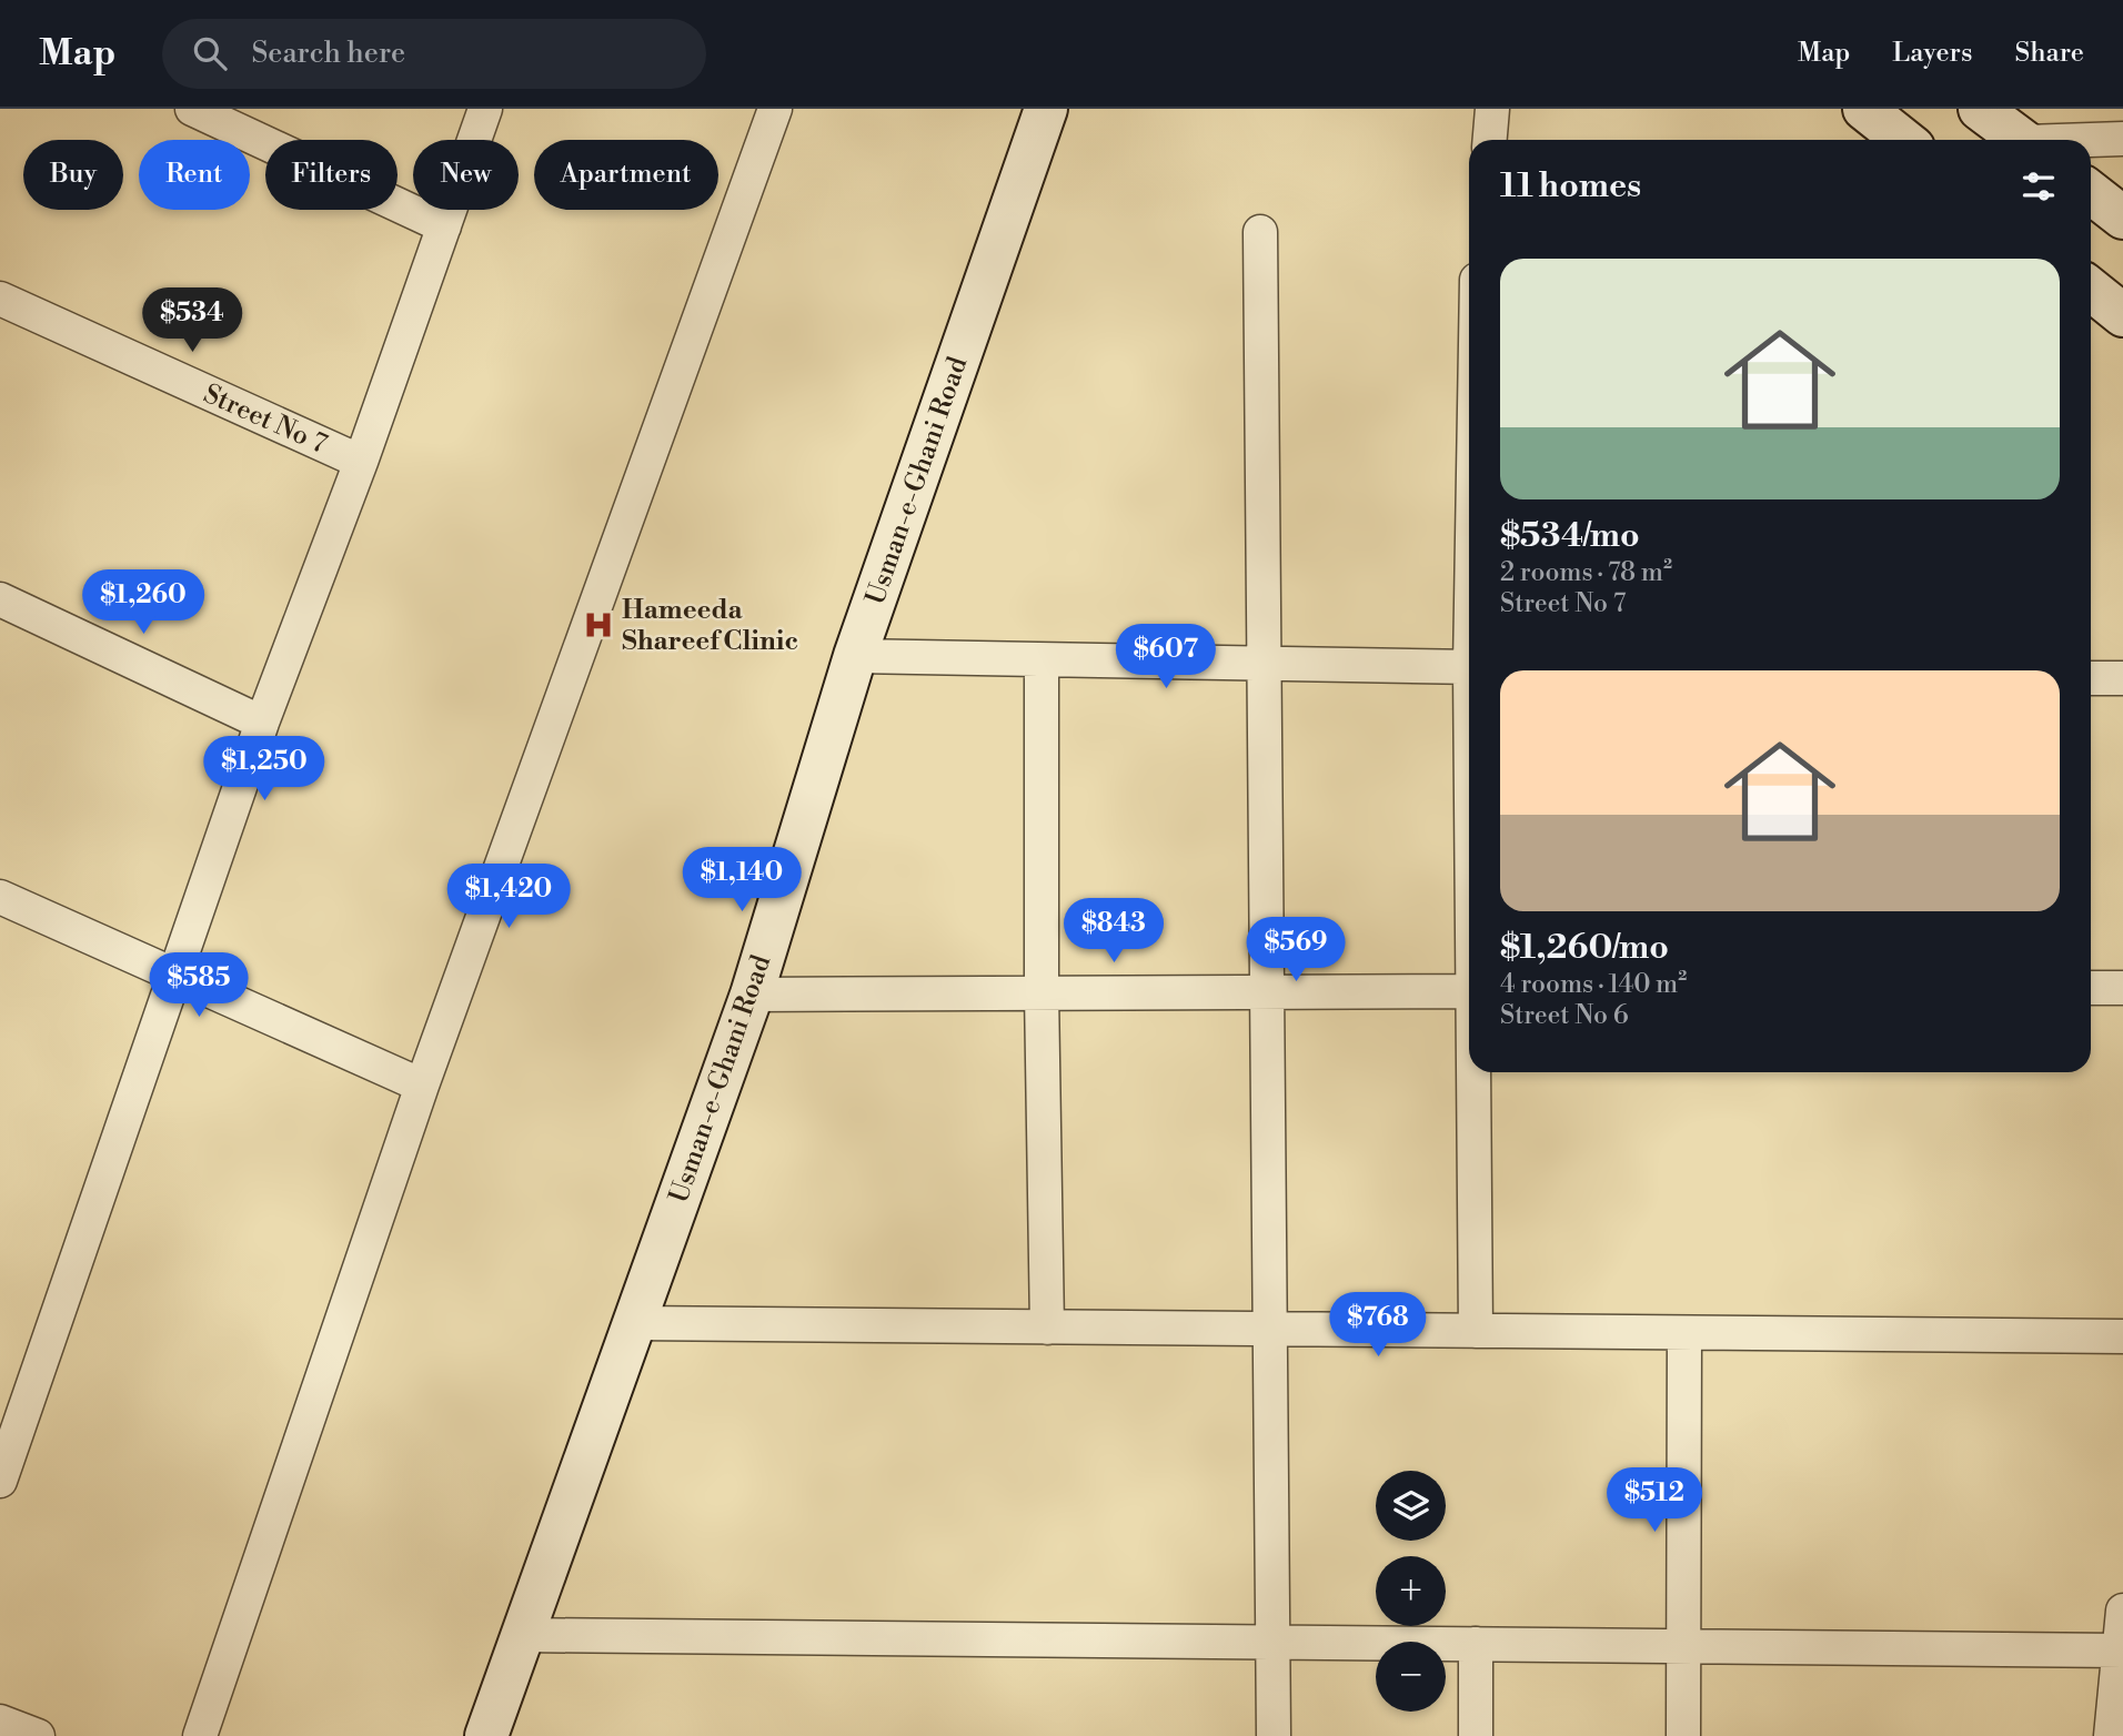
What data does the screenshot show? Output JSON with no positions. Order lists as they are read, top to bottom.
{
  "streets": {
    "main road": ["Usman-e-Ghani Road"],
    "street": ["Street No 7"]
  },
  "places": {
    "hospital": ["Hameeda Shareef Clinic"]
  },
  "page": {
    "header": "Map",
    "search": "Search here",
    "nav": ["Map", "Layers", "Share"],
    "chip": [
      "Buy",
      "Rent",
      "Filters",
      "New",
      "Apartment"
    ],
    "heading": "11 homes",
    "list": [
      {
        "name": "$534/mo",
        "note": "2 rooms · 78 m² · Street No 7"
      },
      {
        "name": "$1,260/mo",
        "note": "4 rooms · 140 m² · Street No 6"
      }
    ],
    "price": [
      "$534",
      "$1,260",
      "$607",
      "$1,250",
      "$1,140",
      "$1,420",
      "$843",
      "$569",
      "$585",
      "$768",
      "$512"
    ],
    "map_buttons": ["+", "−"]
  }
}
